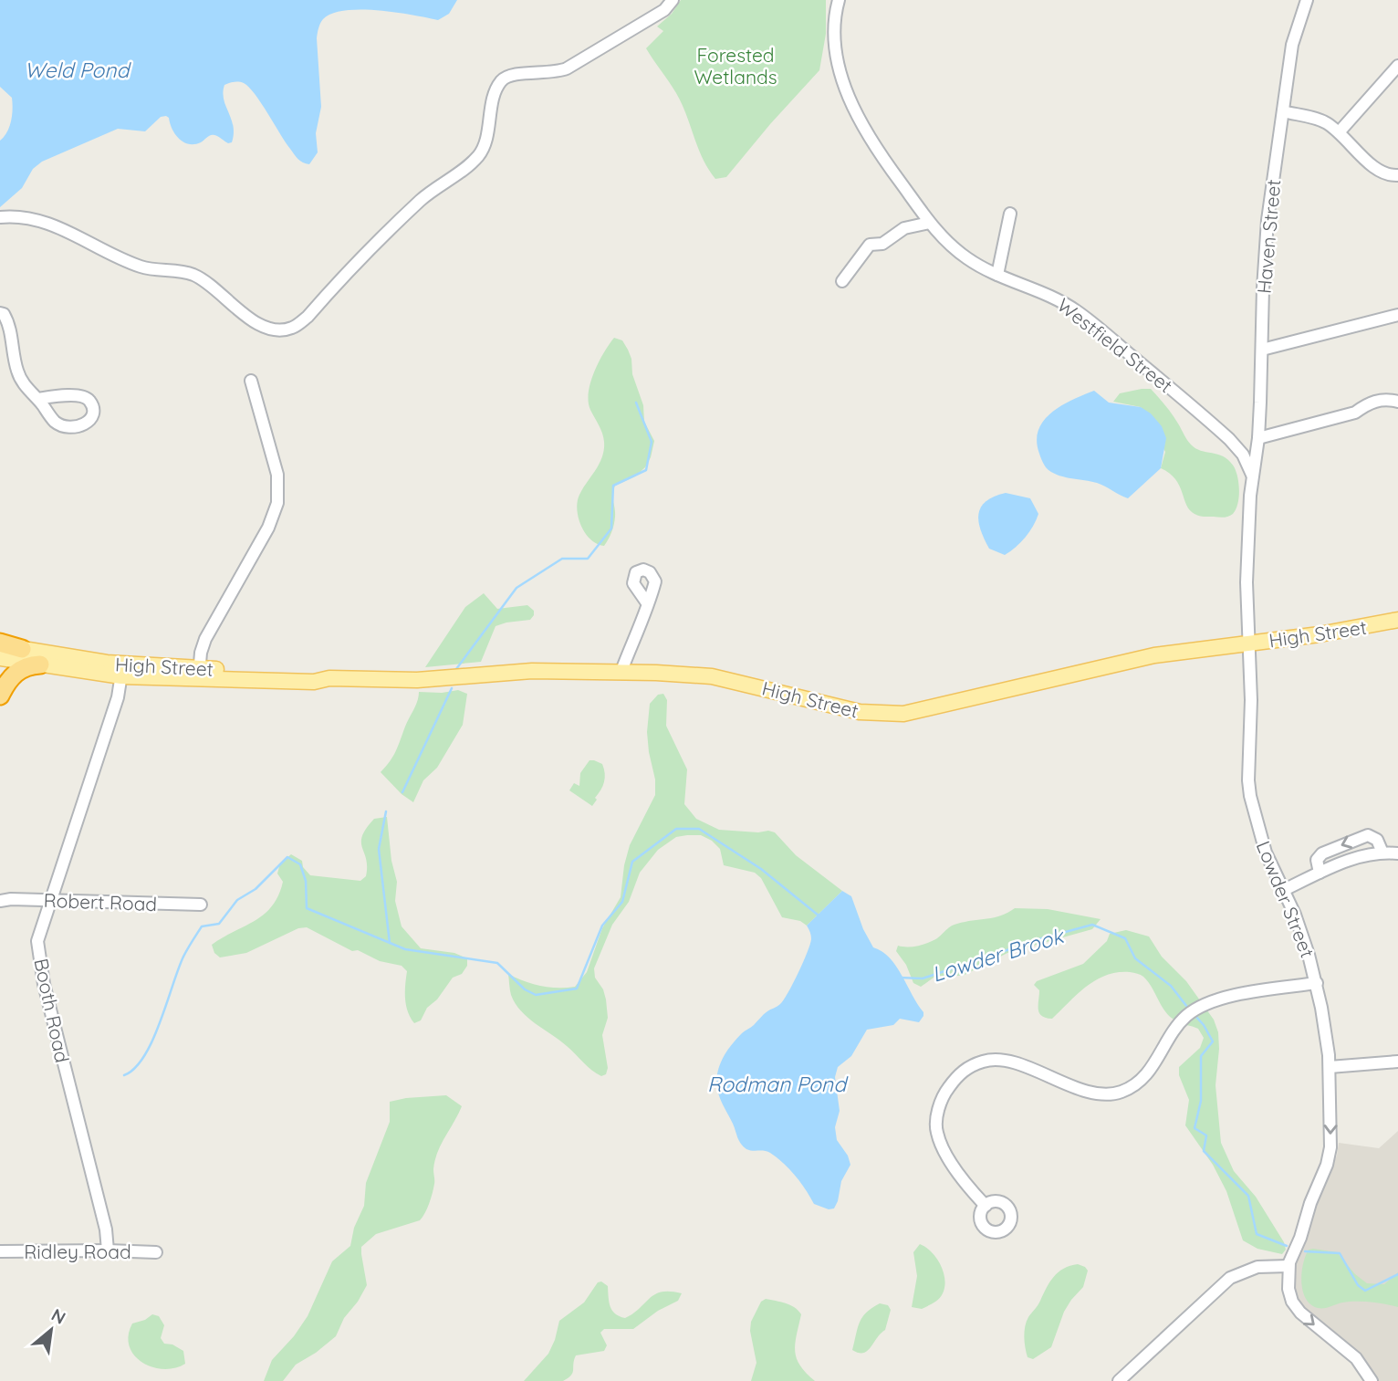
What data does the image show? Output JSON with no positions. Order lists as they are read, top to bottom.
{
  "streets": {
    "main road": ["High Street"],
    "street": [
      "Haven Street",
      "Westfield Street",
      "Lowder Street",
      "Robert Road",
      "Booth Road",
      "Ridley Road"
    ]
  },
  "crossings": [
    ["Haven Street", "Westfield Street"],
    ["High Street", "Lowder Street"],
    ["High Street", "Booth Road"],
    ["Robert Road", "Booth Road"],
    ["Booth Road", "Ridley Road"]
  ],
  "one_way": ["Lowder Street"],
  "water": ["Weld Pond", "Lowder Brook", "Rodman Pond"],
  "parks": ["Forested Wetlands"],
  "north": "top right"
}
